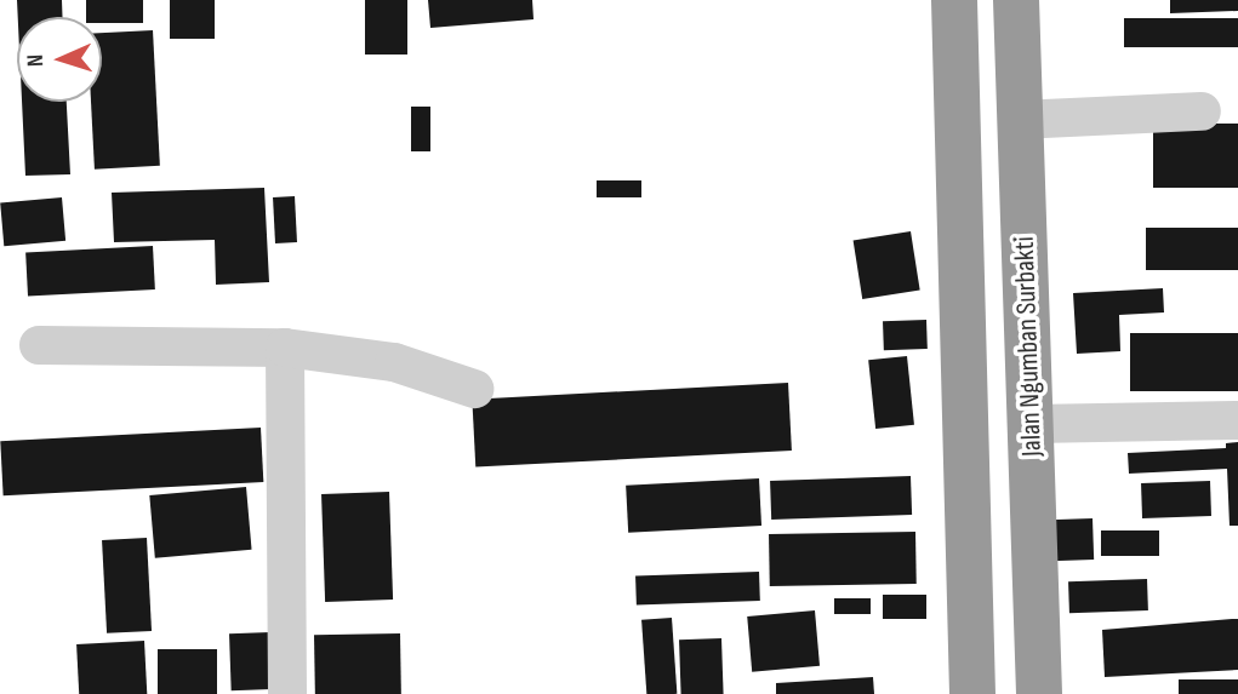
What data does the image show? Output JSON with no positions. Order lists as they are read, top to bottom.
{
  "streets": {
    "highway": ["Jalan Ngumban Surbakti"]
  },
  "north": "left"
}
